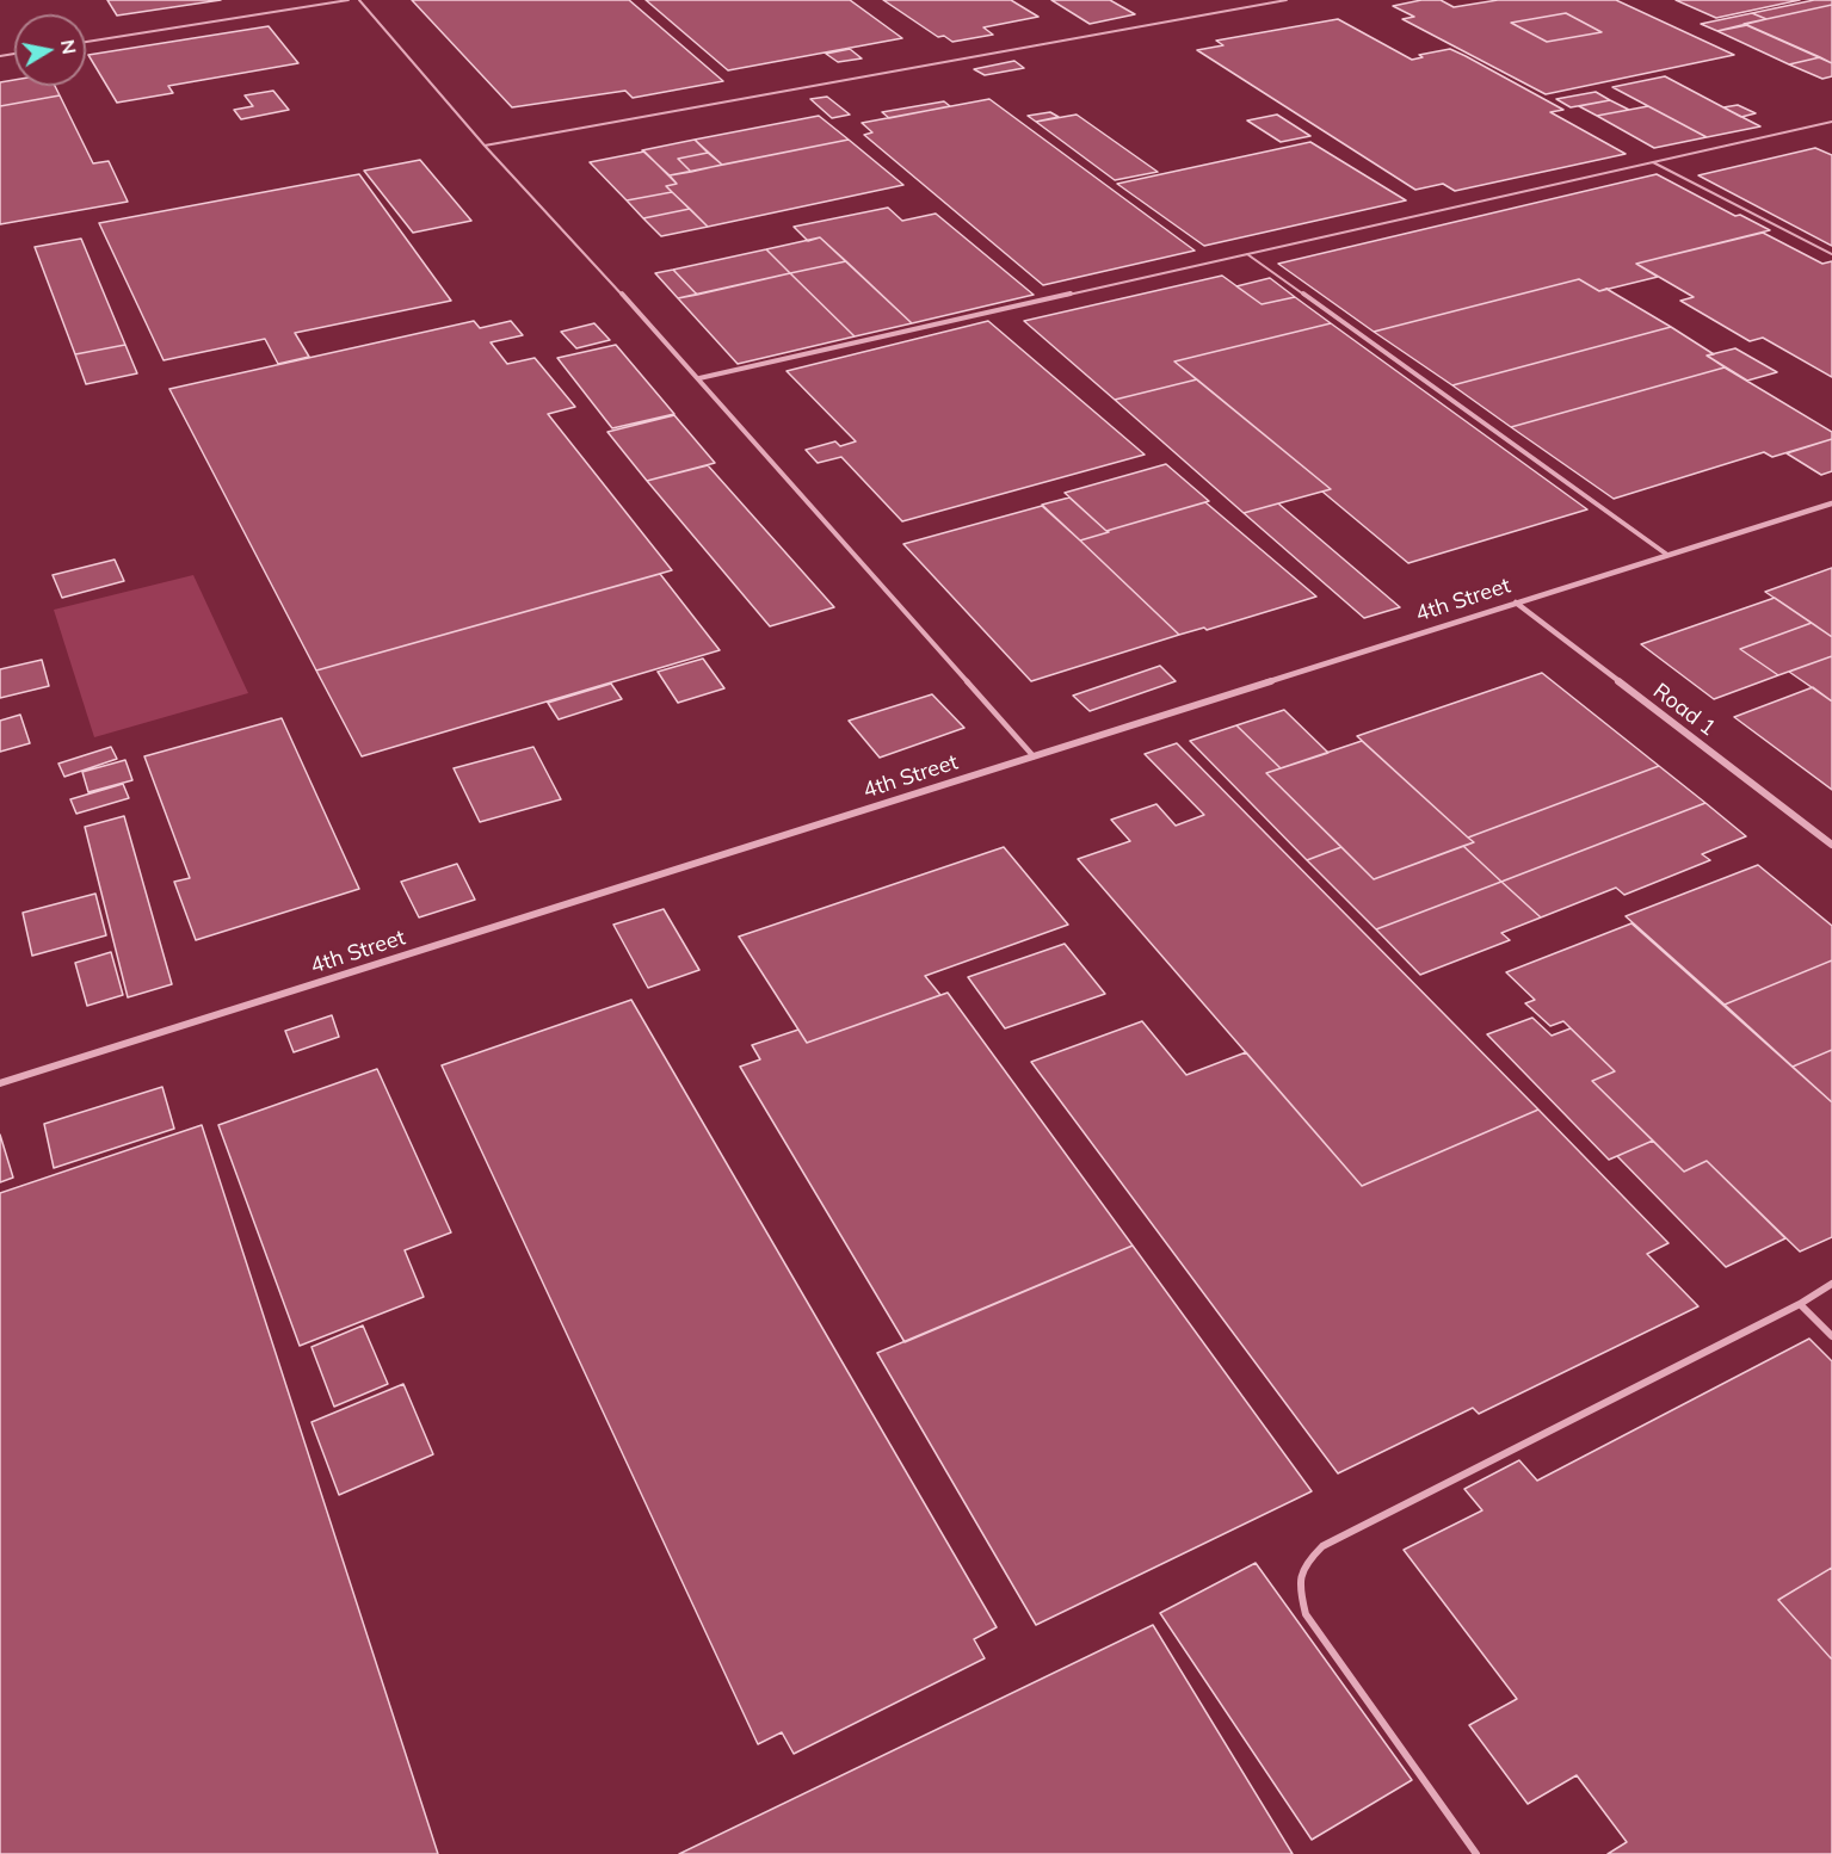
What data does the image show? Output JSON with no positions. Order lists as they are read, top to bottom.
{
  "streets": {
    "street": ["4th Street", "Road 1"]
  },
  "crossings": [
    ["4th Street", "Road 1"]
  ],
  "north": "right"
}
